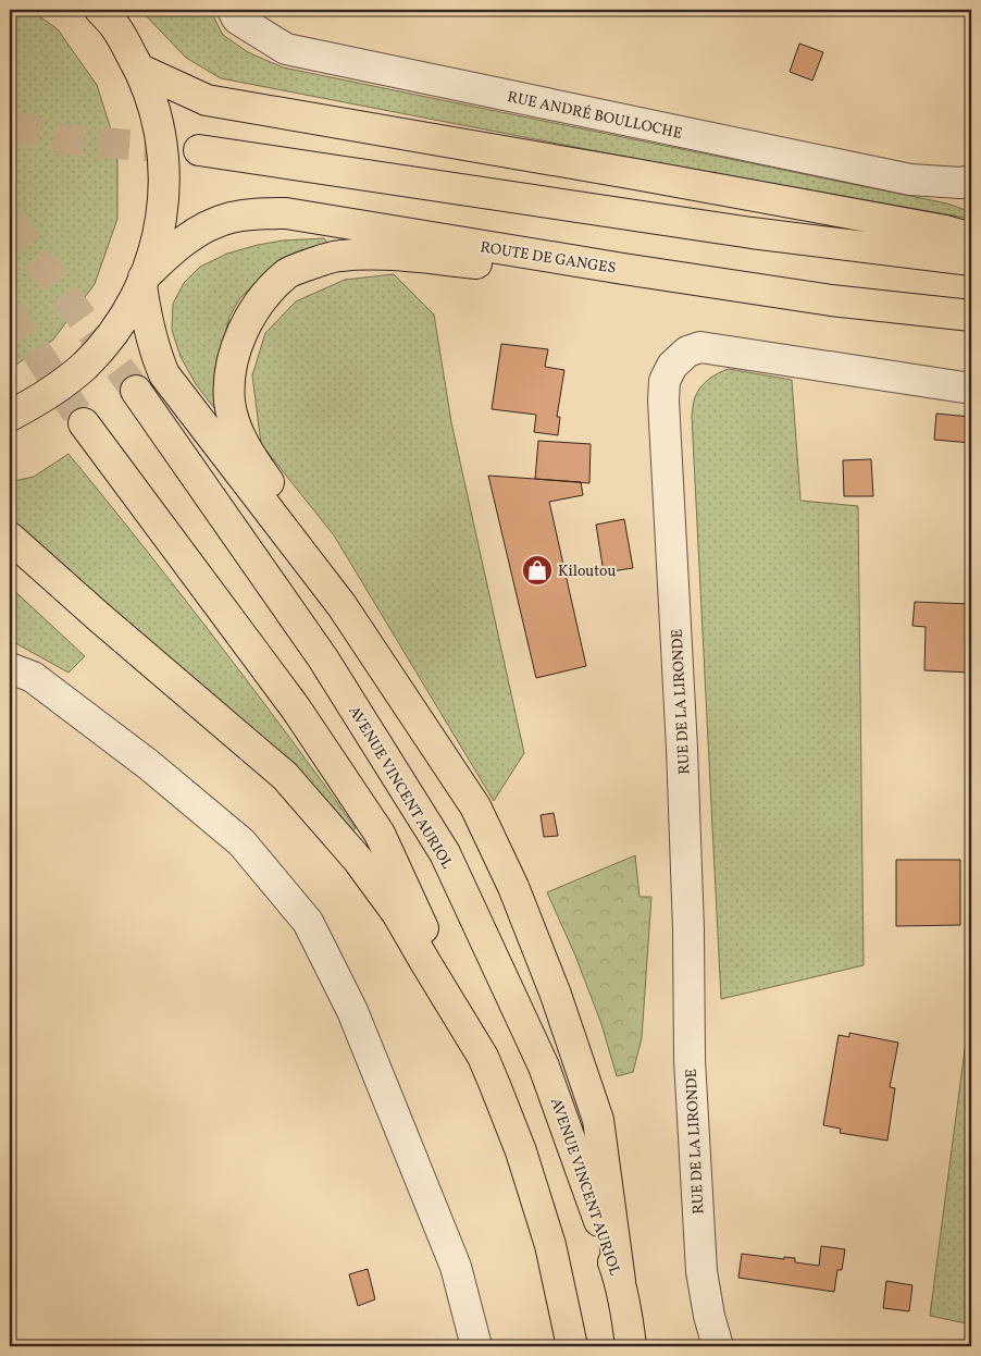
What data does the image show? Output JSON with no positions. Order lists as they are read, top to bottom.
{
  "streets": {
    "main road": ["ROUTE DE GANGES", "AVENUE VINCENT AURIOL"],
    "street": ["RUE ANDRÉ BOULLOCHE", "RUE DE LA LIRONDE"]
  },
  "places": {
    "shop": ["Kiloutou"]
  }
}
